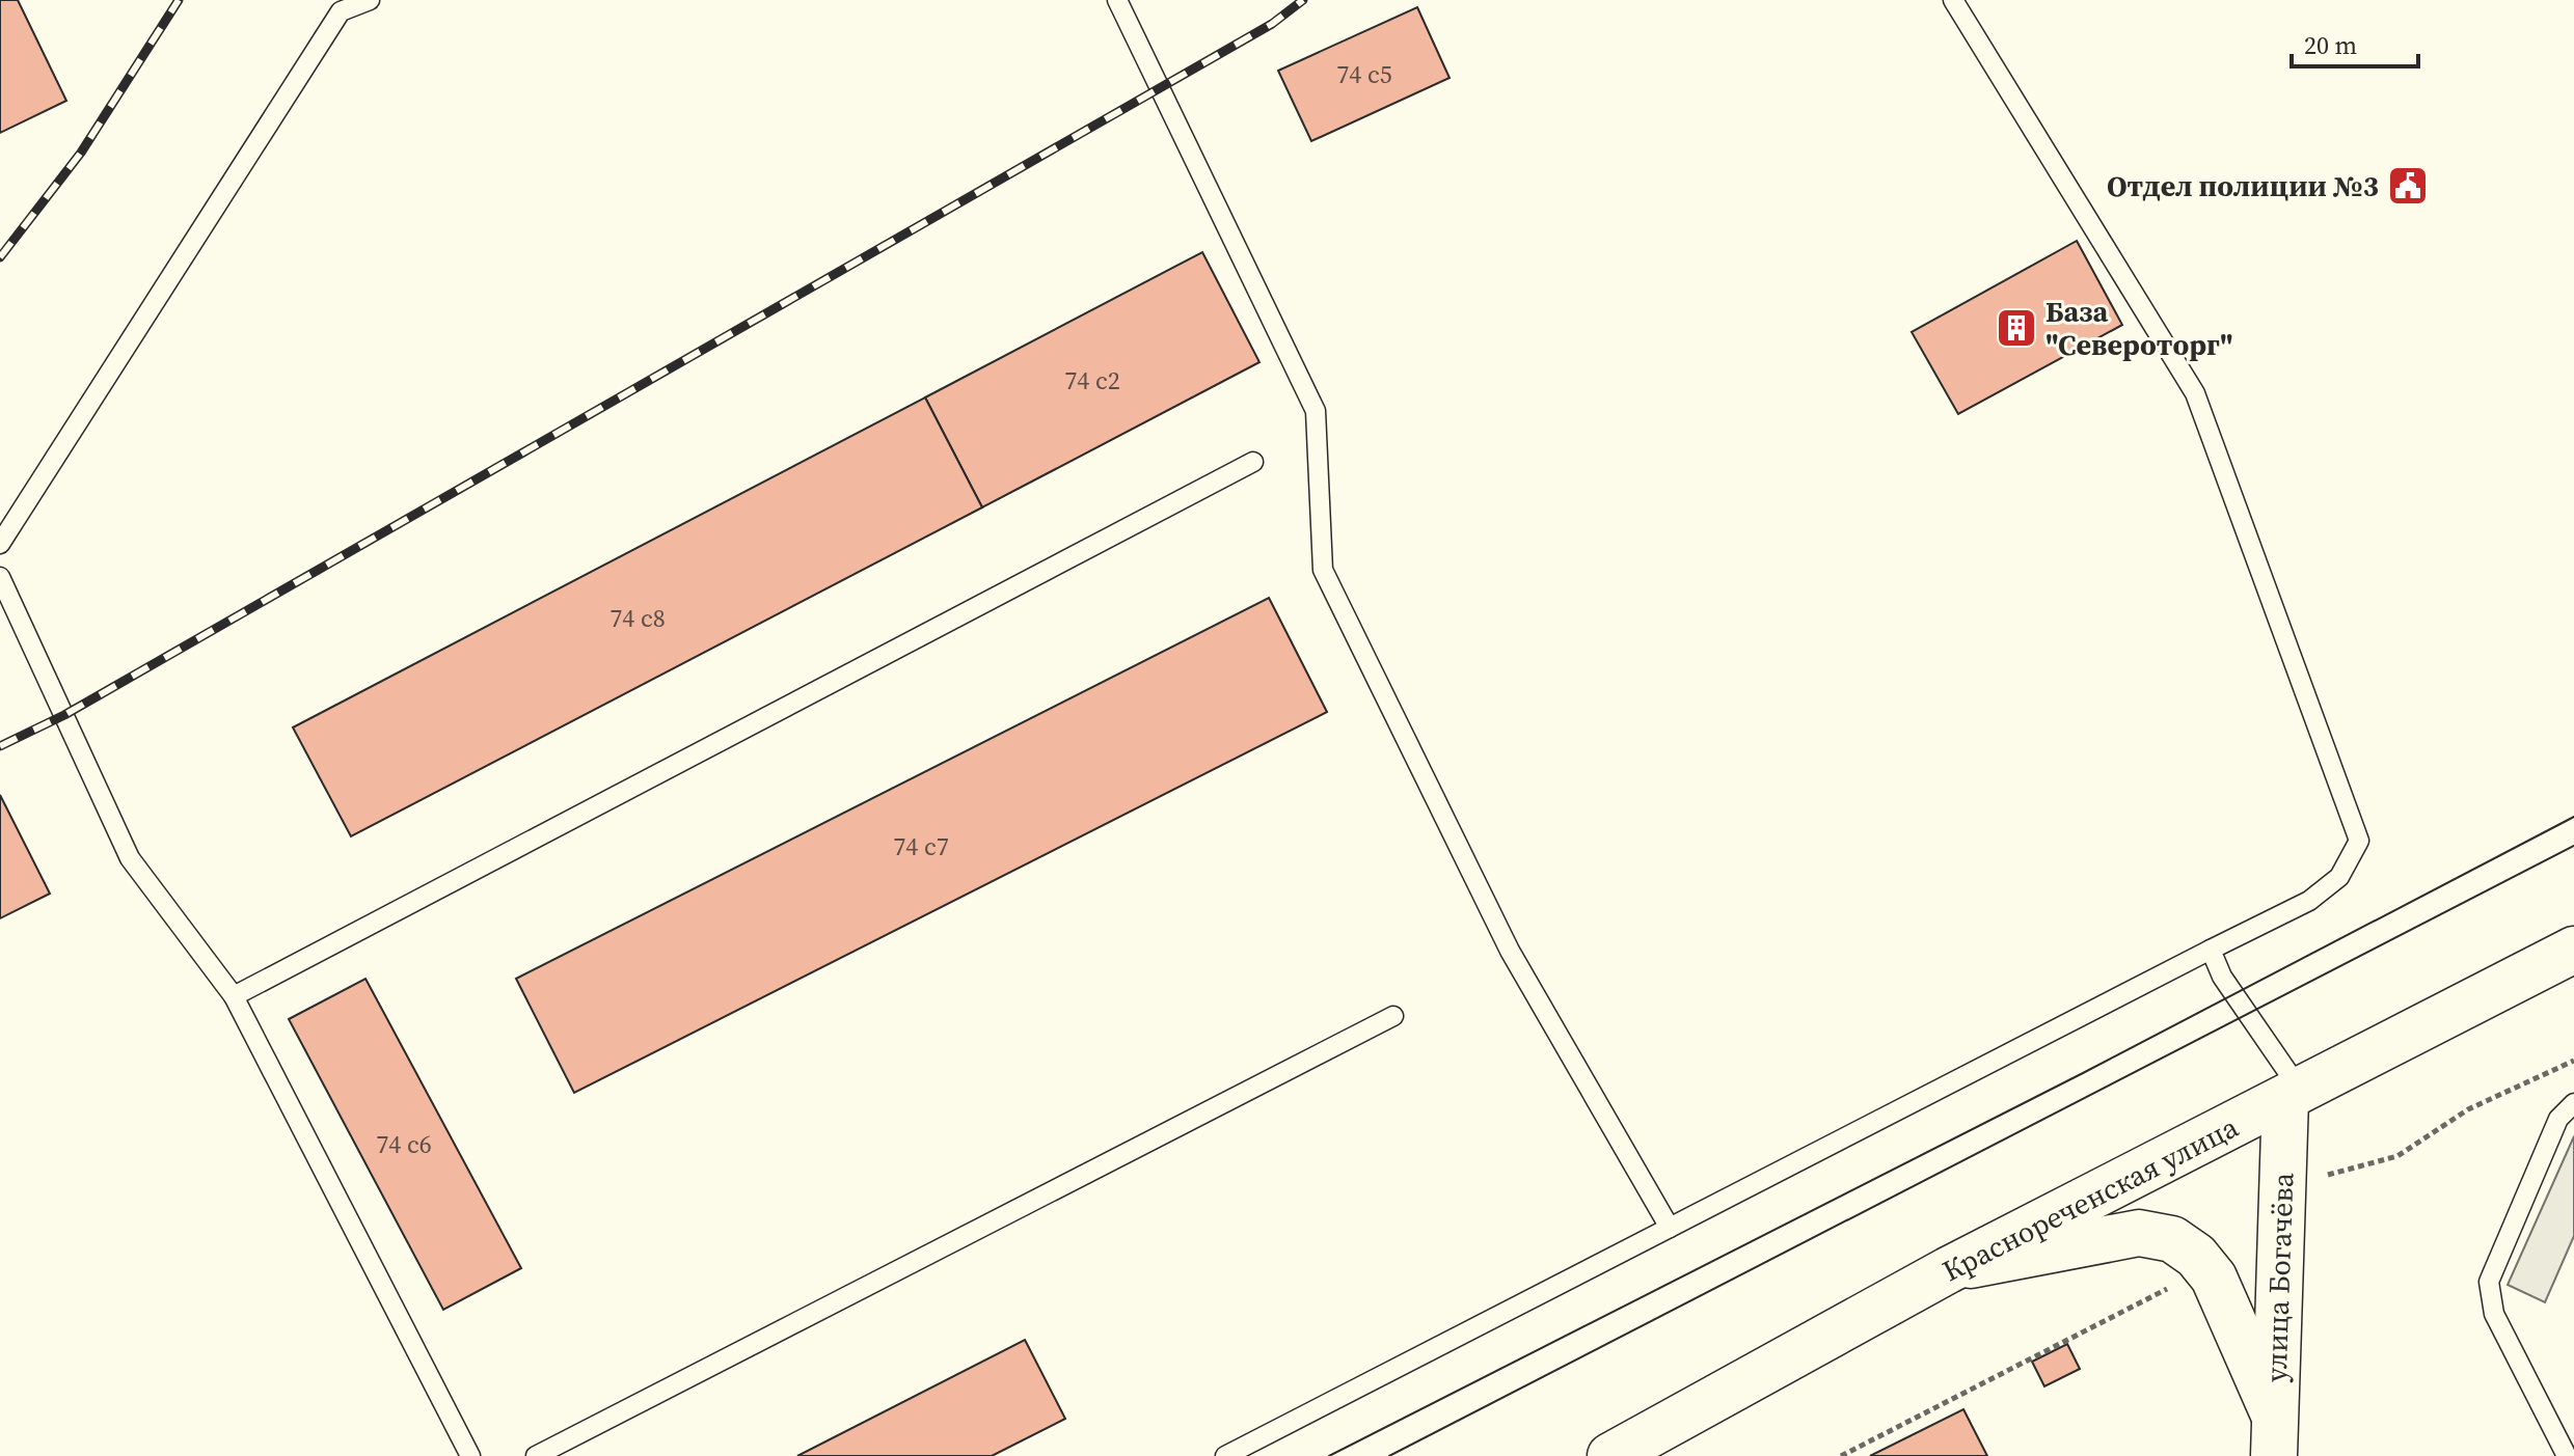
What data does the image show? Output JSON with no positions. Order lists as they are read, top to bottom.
{
  "streets": {
    "main road": ["Краснореченская улица", "улица Богачёва"]
  },
  "crossings": [
    ["Краснореченская улица", "улица Богачёва"]
  ],
  "places": {
    "public building": ["Отдел полиции №3"],
    "building": ["База \"Североторг\""]
  },
  "house_numbers": [
    "74 с5",
    "74 с2",
    "74 с8",
    "74 с7",
    "74 с6"
  ],
  "scale_bar": "20 m"
}
